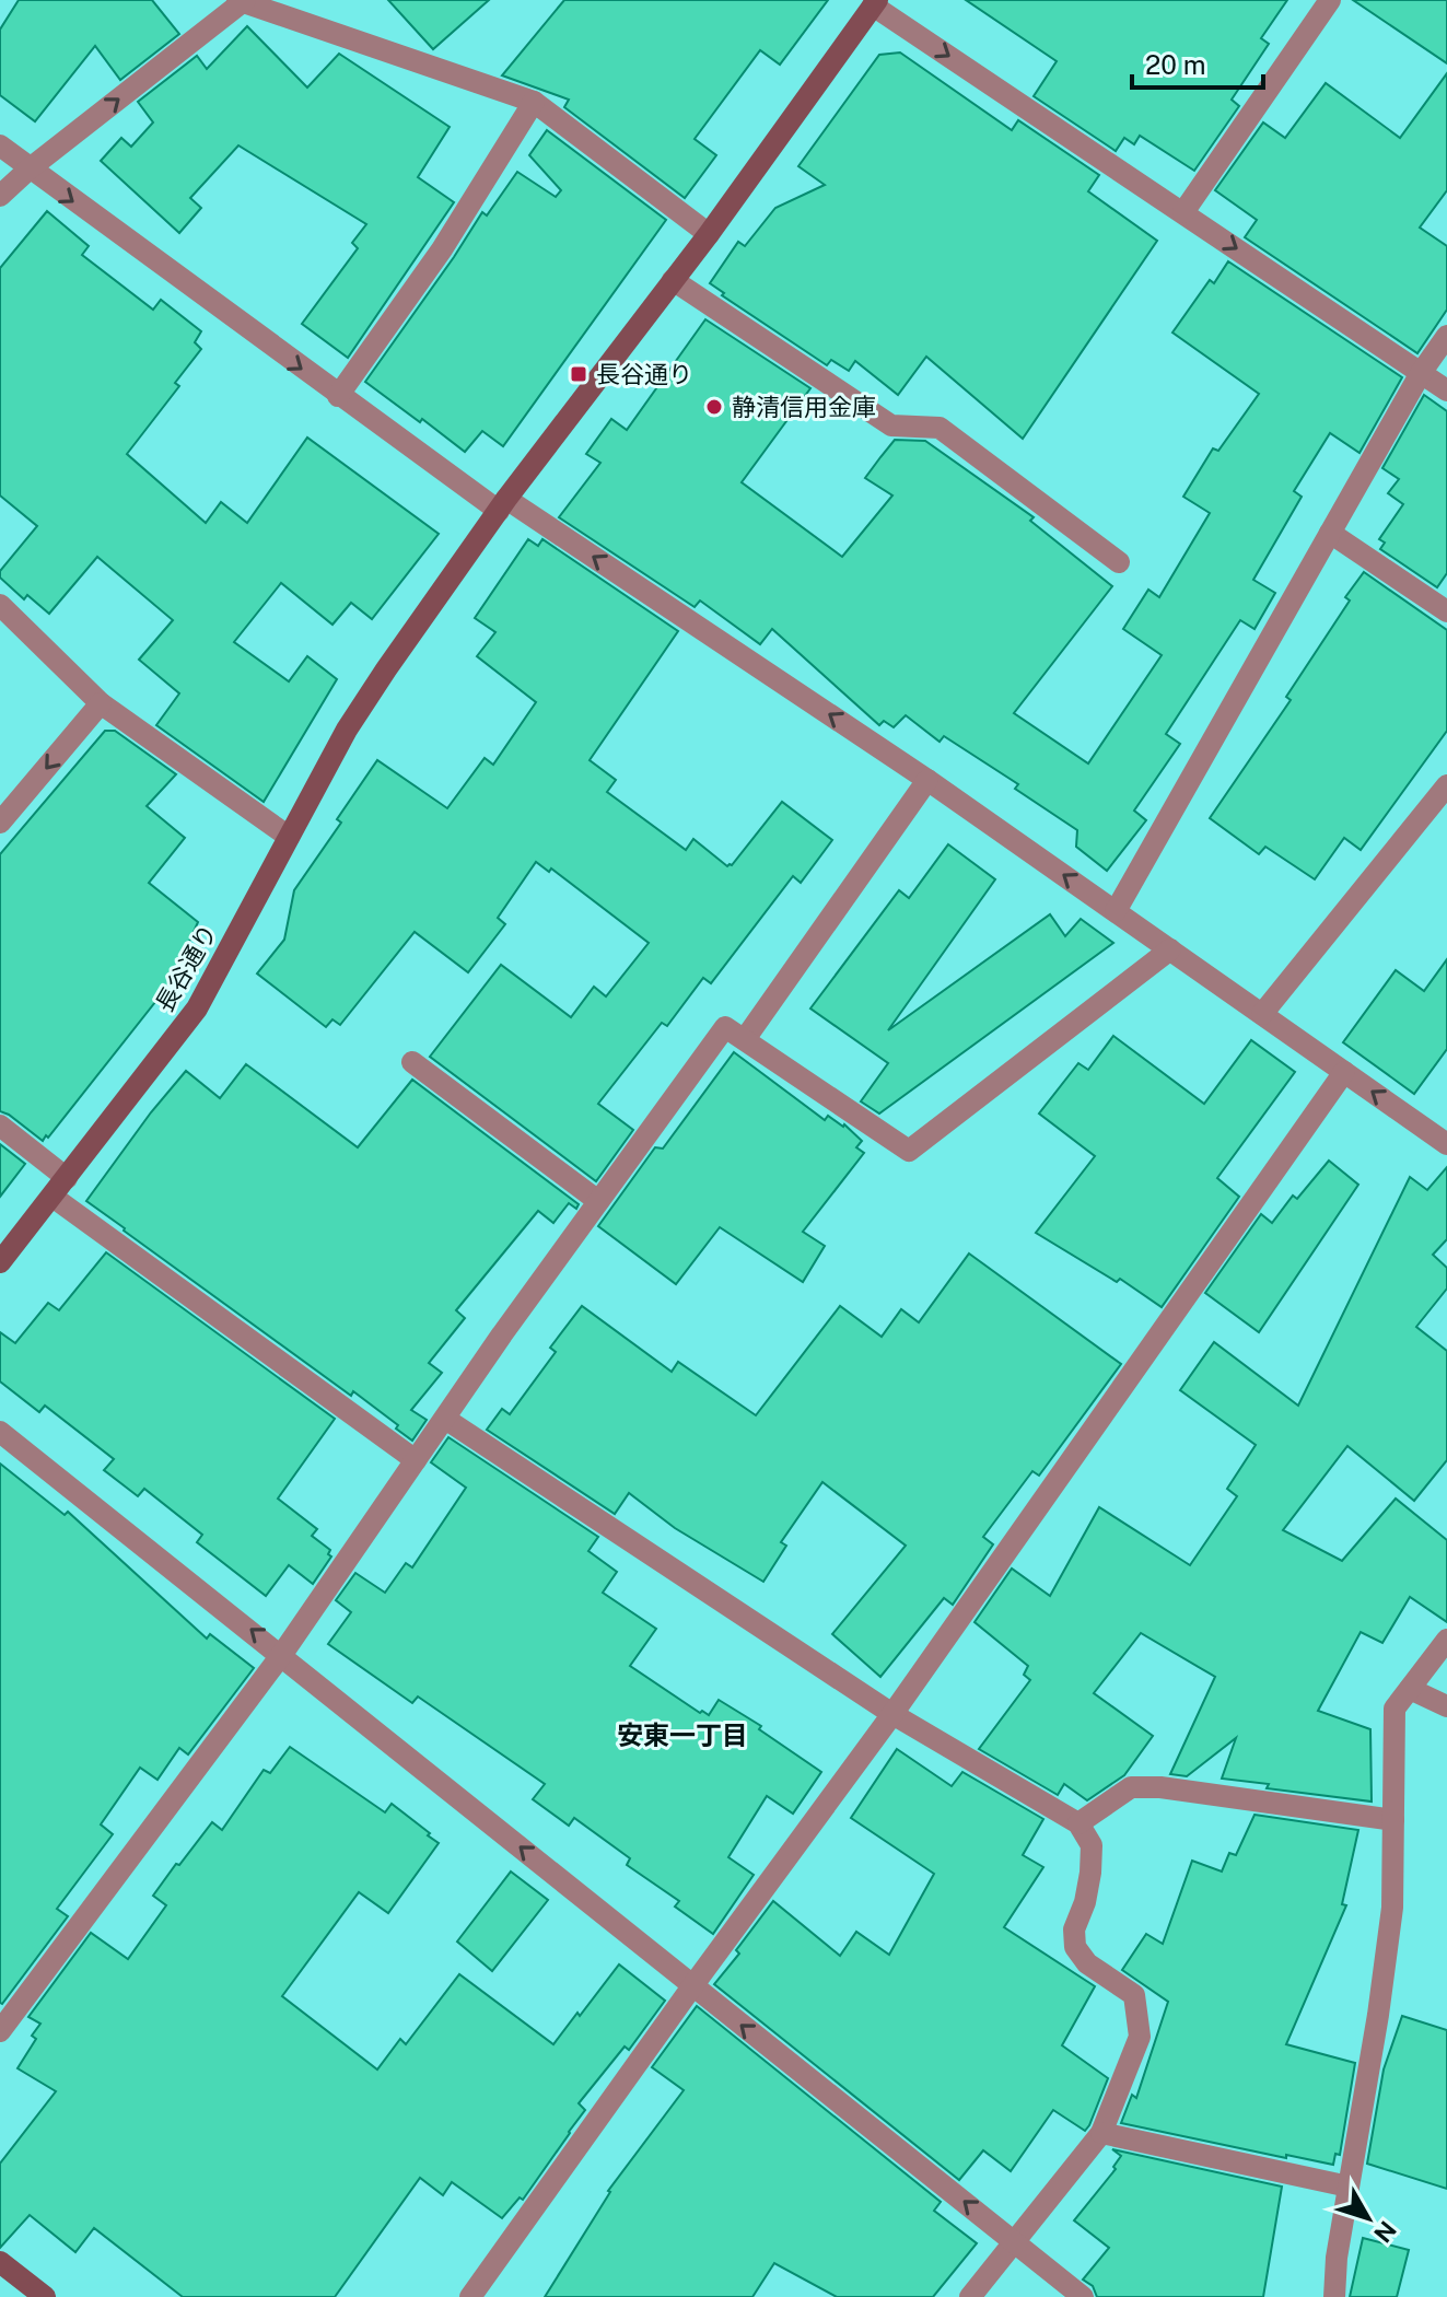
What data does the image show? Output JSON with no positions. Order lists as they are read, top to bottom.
{
  "streets": {
    "street": ["長谷通り"]
  },
  "districts": ["安東一丁目"],
  "places": {
    "transit": ["長谷通り"],
    "other": ["静清信用金庫"]
  },
  "scale_bar": "20 m",
  "north": "bottom right"
}
